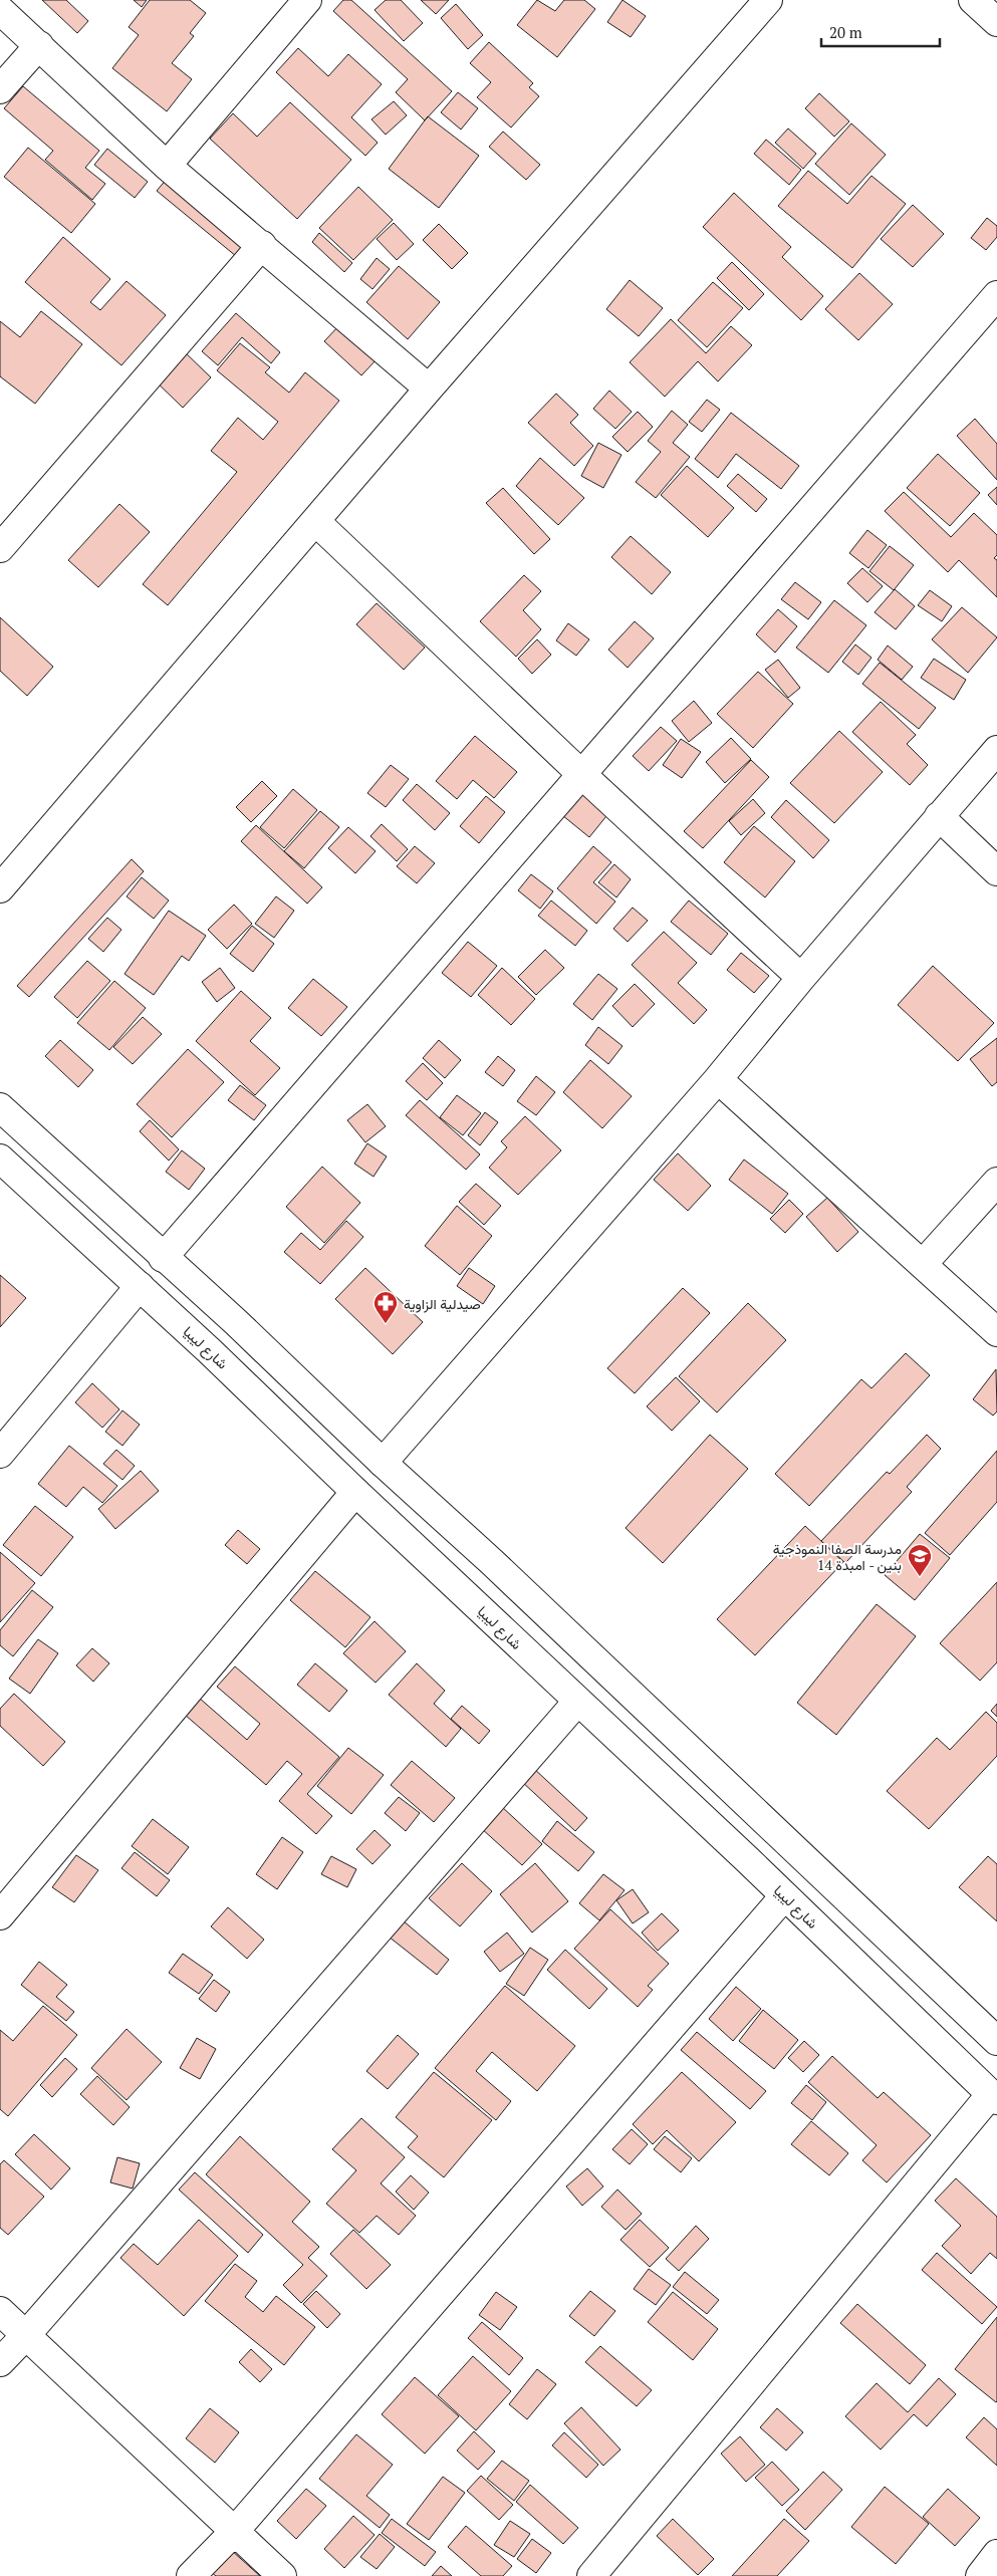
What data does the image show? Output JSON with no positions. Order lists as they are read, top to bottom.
{
  "streets": {
    "street": ["شارع ليبيا"]
  },
  "places": {
    "pharmacy": ["صيدلية الزاوية"],
    "school or university": ["مدرسة الصفا النموذجية بنين - امبدة 14"]
  },
  "scale_bar": "20 m"
}
